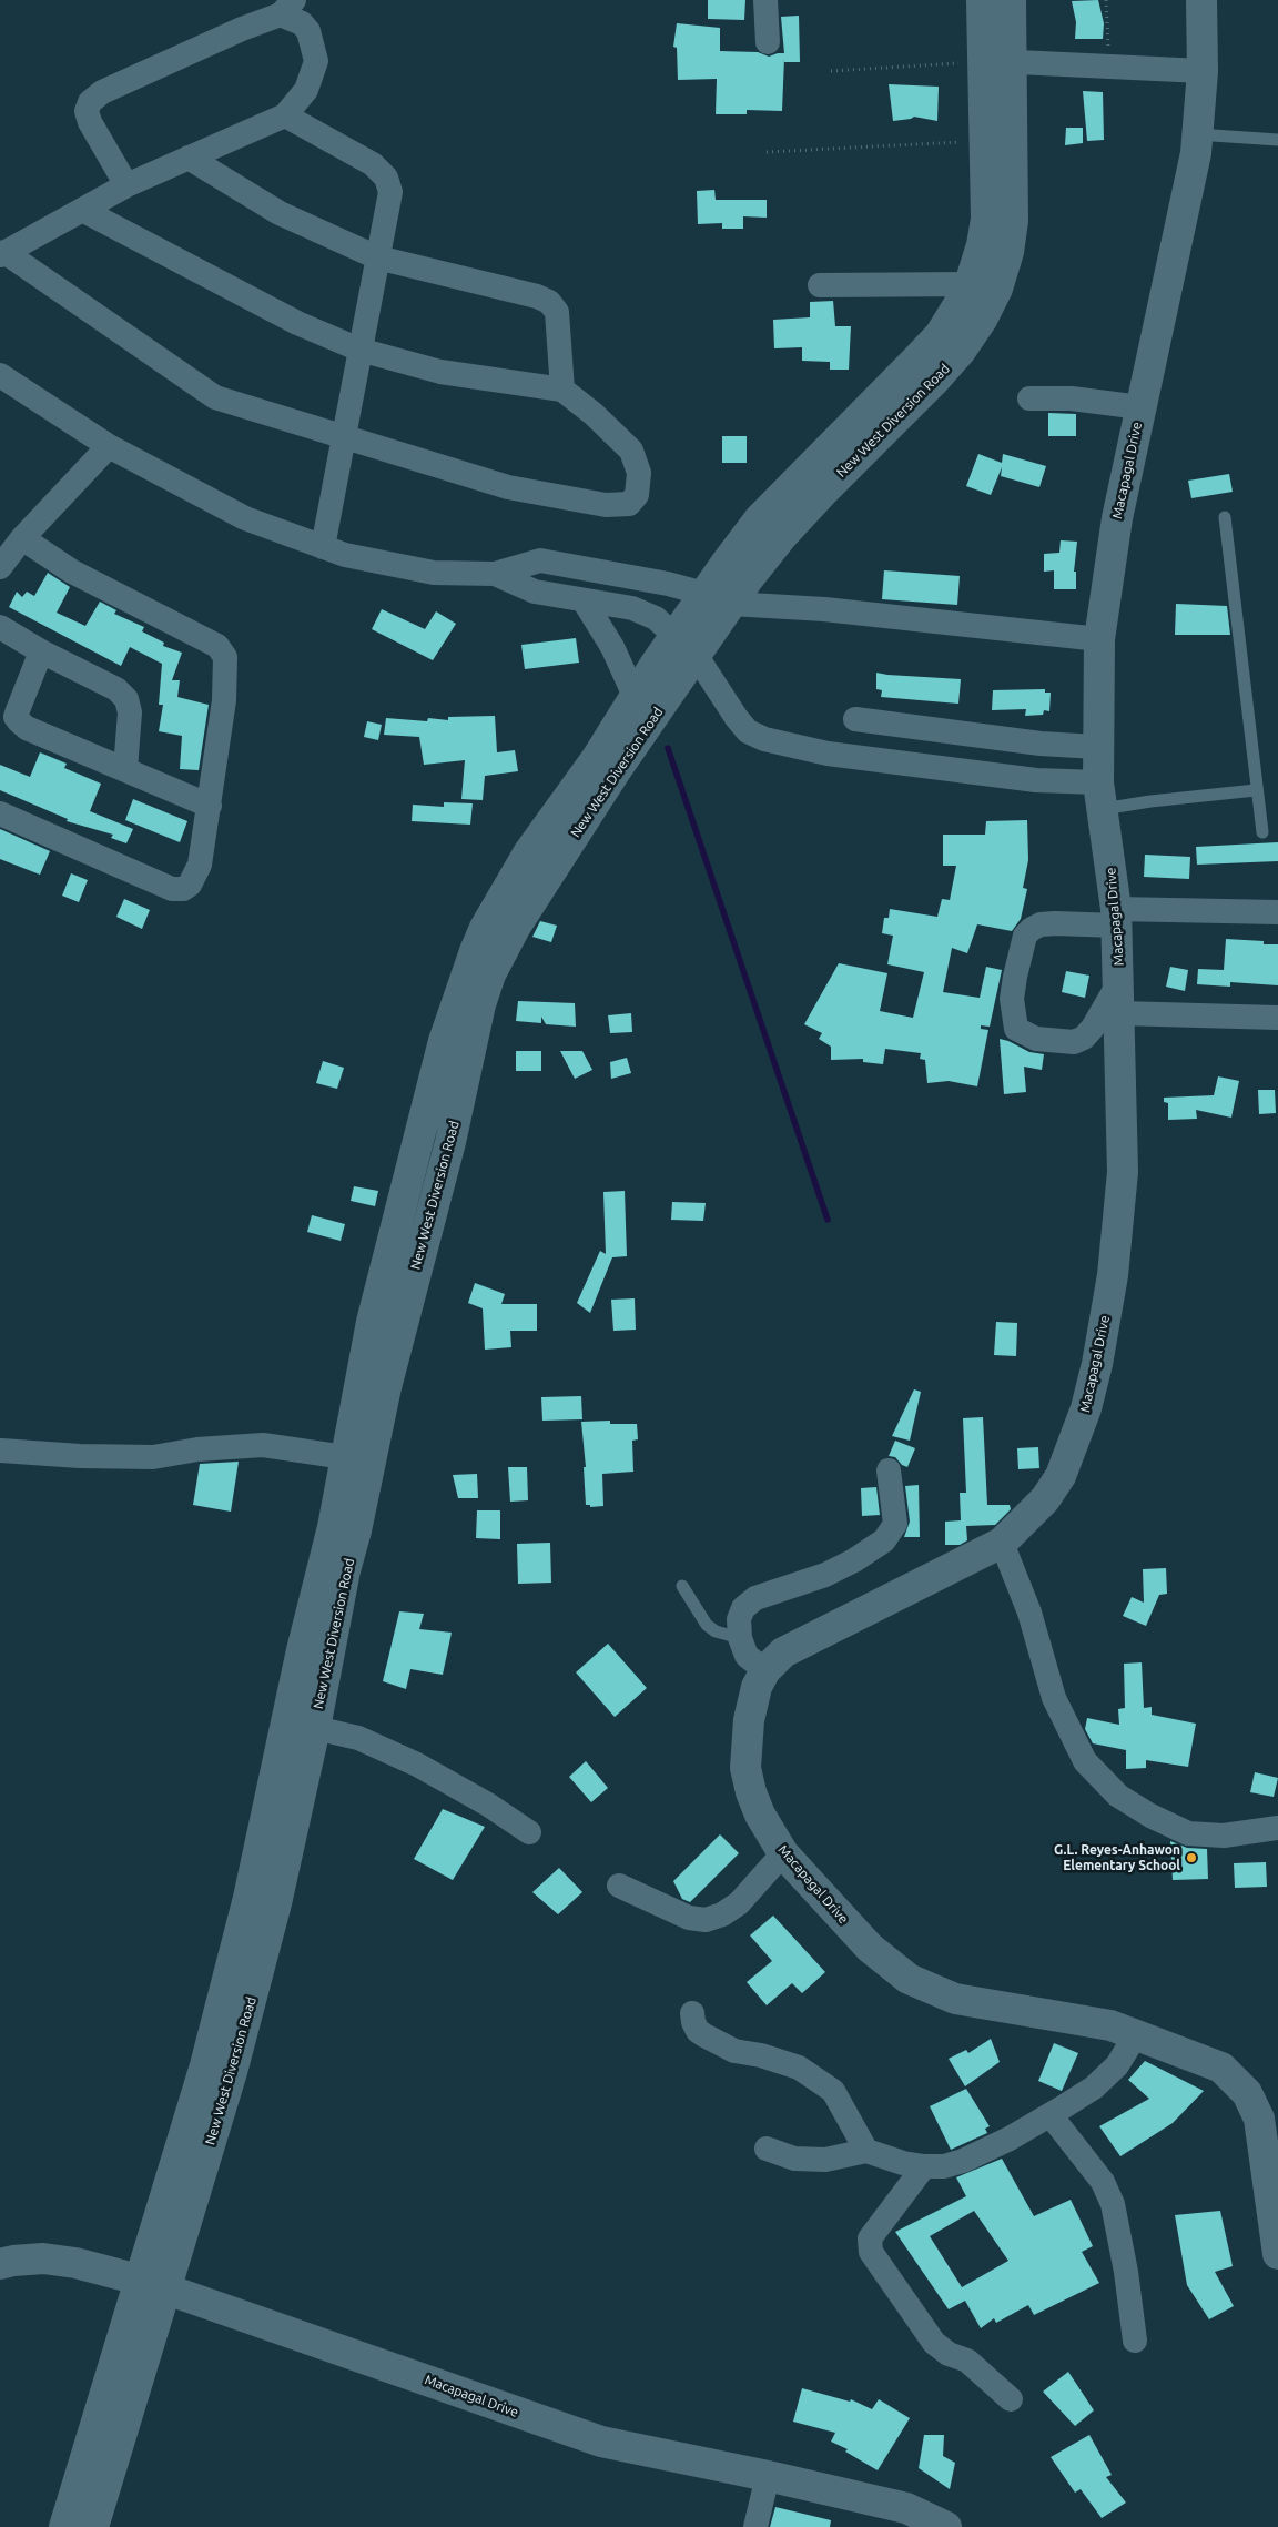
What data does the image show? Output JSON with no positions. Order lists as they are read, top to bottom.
{
  "streets": {
    "street": ["New West Diversion Road", "Macapagal Drive"]
  },
  "crossings": [
    ["New West Diversion Road", "Macapagal Drive"]
  ],
  "places": ["G.L. Reyes-Anhawon Elementary School"]
}
